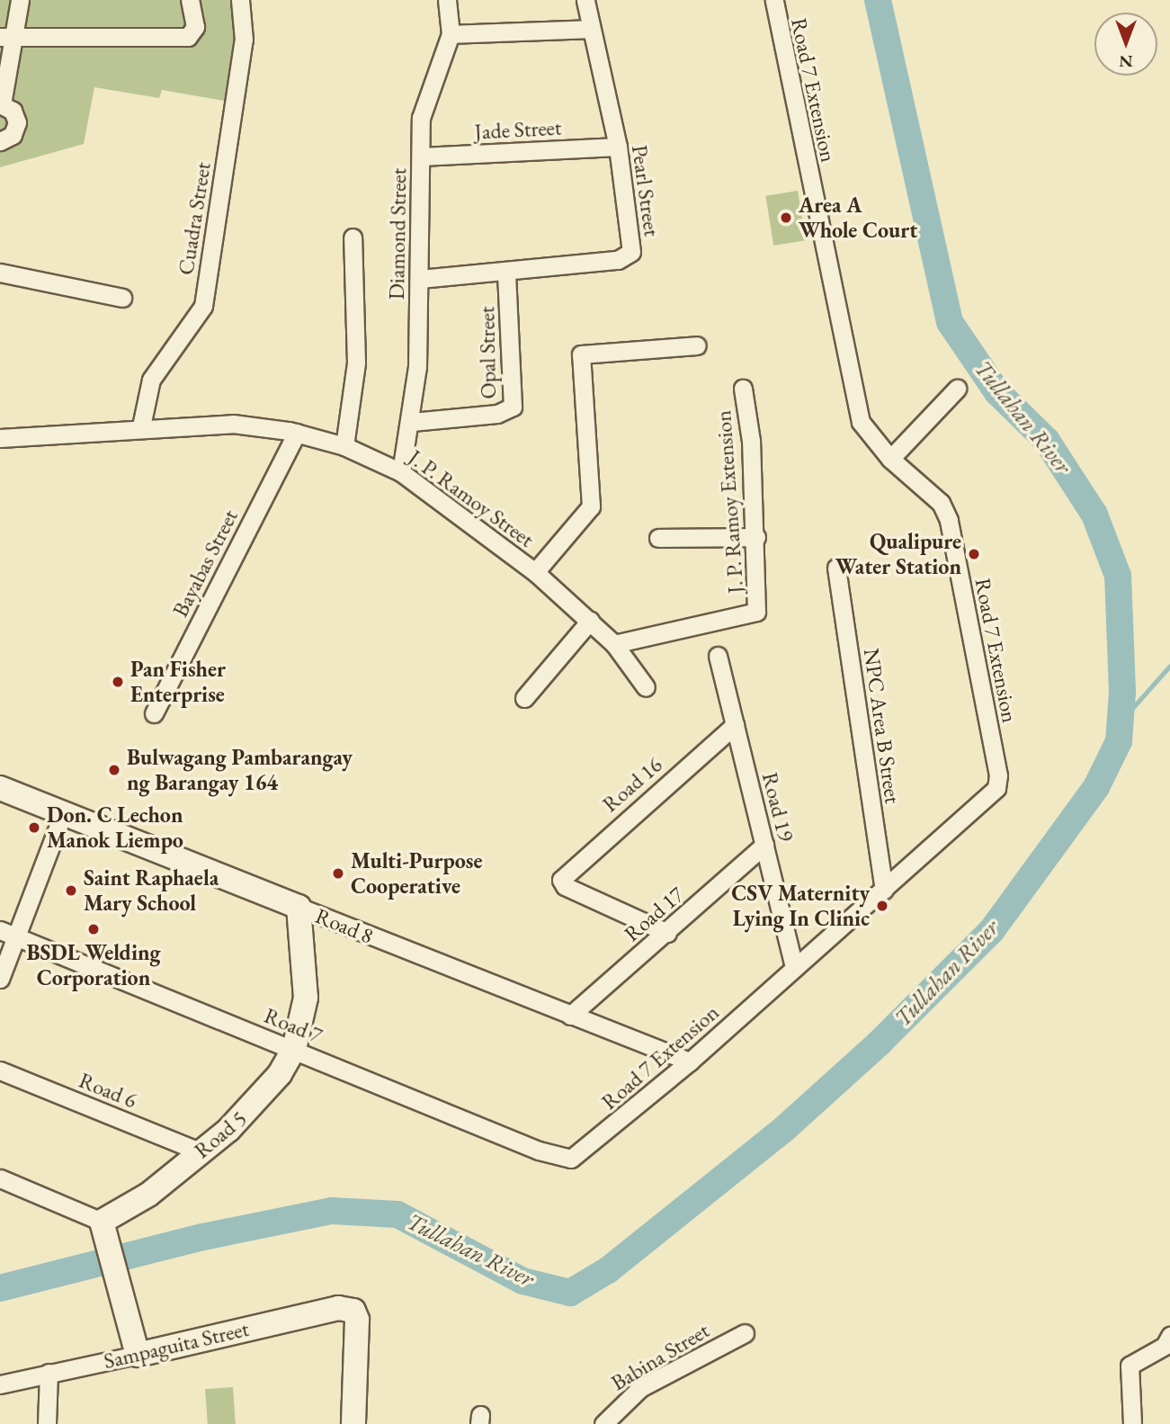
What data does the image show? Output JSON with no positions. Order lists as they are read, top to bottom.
{
  "streets": {
    "street": [
      "Road 7 Extension",
      "Jade Street",
      "Pearl Street",
      "Cuadra Street",
      "Diamond Street",
      "Opal Street",
      "J. P. Ramoy Street",
      "J. P. Ramoy Extension",
      "Bayabas Street",
      "NPC Area B Street",
      "Road 16",
      "Road 19",
      "Road 17",
      "Road 8",
      "Road 7",
      "Road 6",
      "Road 5",
      "Sampaguita Street",
      "Babina Street"
    ]
  },
  "crossings": [
    ["Road 7 Extension", "NPC Area B Street"],
    ["Road 7 Extension", "Road 19"],
    ["Road 7 Extension", "Road 8"],
    ["Road 7 Extension", "Road 7"],
    ["Jade Street", "Pearl Street"],
    ["Jade Street", "Diamond Street"],
    ["Pearl Street", "Diamond Street"],
    ["Pearl Street", "Opal Street"],
    ["Cuadra Street", "J. P. Ramoy Street"],
    ["Diamond Street", "Opal Street"],
    ["Diamond Street", "J. P. Ramoy Street"],
    ["J. P. Ramoy Street", "J. P. Ramoy Extension"],
    ["J. P. Ramoy Street", "Bayabas Street"],
    ["Road 16", "Road 19"],
    ["Road 16", "Road 17"],
    ["Road 19", "Road 17"],
    ["Road 17", "Road 8"],
    ["Road 8", "Road 5"],
    ["Road 7", "Road 5"],
    ["Road 6", "Road 5"]
  ],
  "water": ["Tullahan River"],
  "places": [
    "Area A Whole Court",
    "Qualipure Water Station",
    "Pan Fisher Enterprise",
    "Bulwagang Pambarangay ng Barangay 164",
    "Don. C Lechon Manok Liempo",
    "Multi-Purpose Cooperative",
    "Saint Raphaela Mary School",
    "CSV Maternity Lying In Clinic",
    "BSDL Welding Corporation"
  ],
  "north": "bottom"
}
